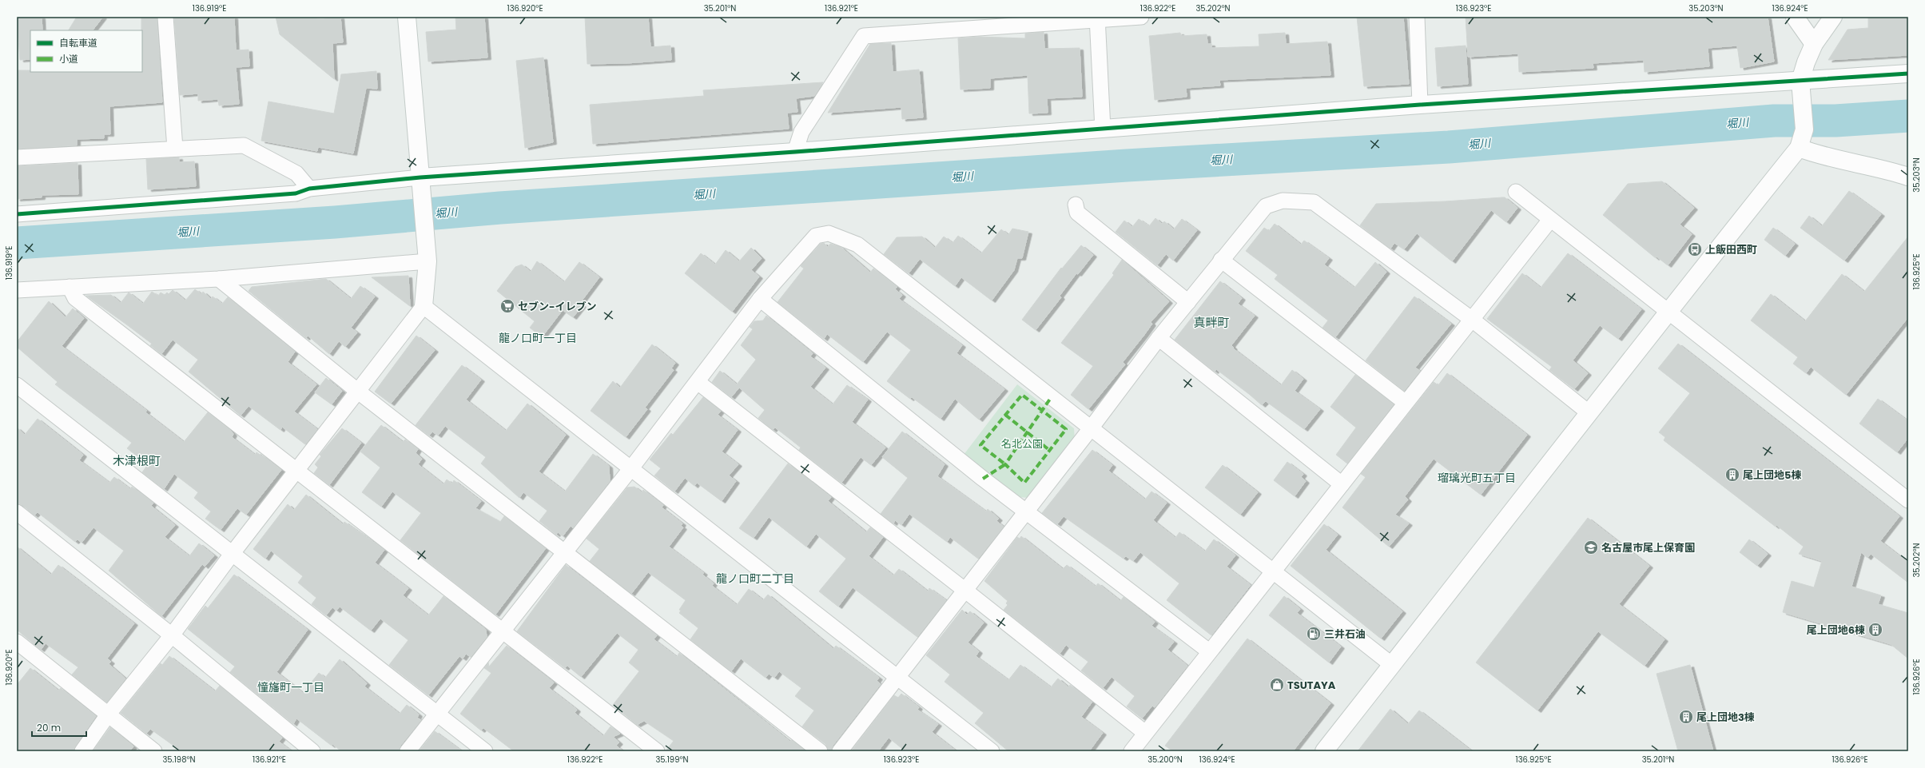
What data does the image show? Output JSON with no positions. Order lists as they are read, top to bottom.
{
  "districts": [
    "真畔町",
    "龍ノ口町一丁目",
    "木津根町",
    "瑠璃光町五丁目",
    "龍ノ口町二丁目",
    "憧旛町一丁目"
  ],
  "water": ["堀川"],
  "parks": ["名北公園"],
  "places": {
    "bus stop": ["上飯田西町"],
    "supermarket": ["セブン-イレブン"],
    "building": ["尾上団地5棟", "尾上団地6棟", "尾上団地3棟"],
    "school or university": ["名古屋市尾上保育園"],
    "fuel station": ["三井石油"],
    "shop": ["TSUTAYA"]
  },
  "legend": ["自転車道", "小道"],
  "scale_bar": "20 m",
  "coordinates": [
    "136.919°E",
    "136.920°E",
    "35.201°N",
    "136.921°E",
    "136.922°E",
    "35.202°N",
    "136.923°E",
    "35.203°N",
    "136.924°E",
    "136.925°E",
    "136.926°E",
    "35.198°N",
    "35.199°N",
    "35.200°N"
  ]
}
